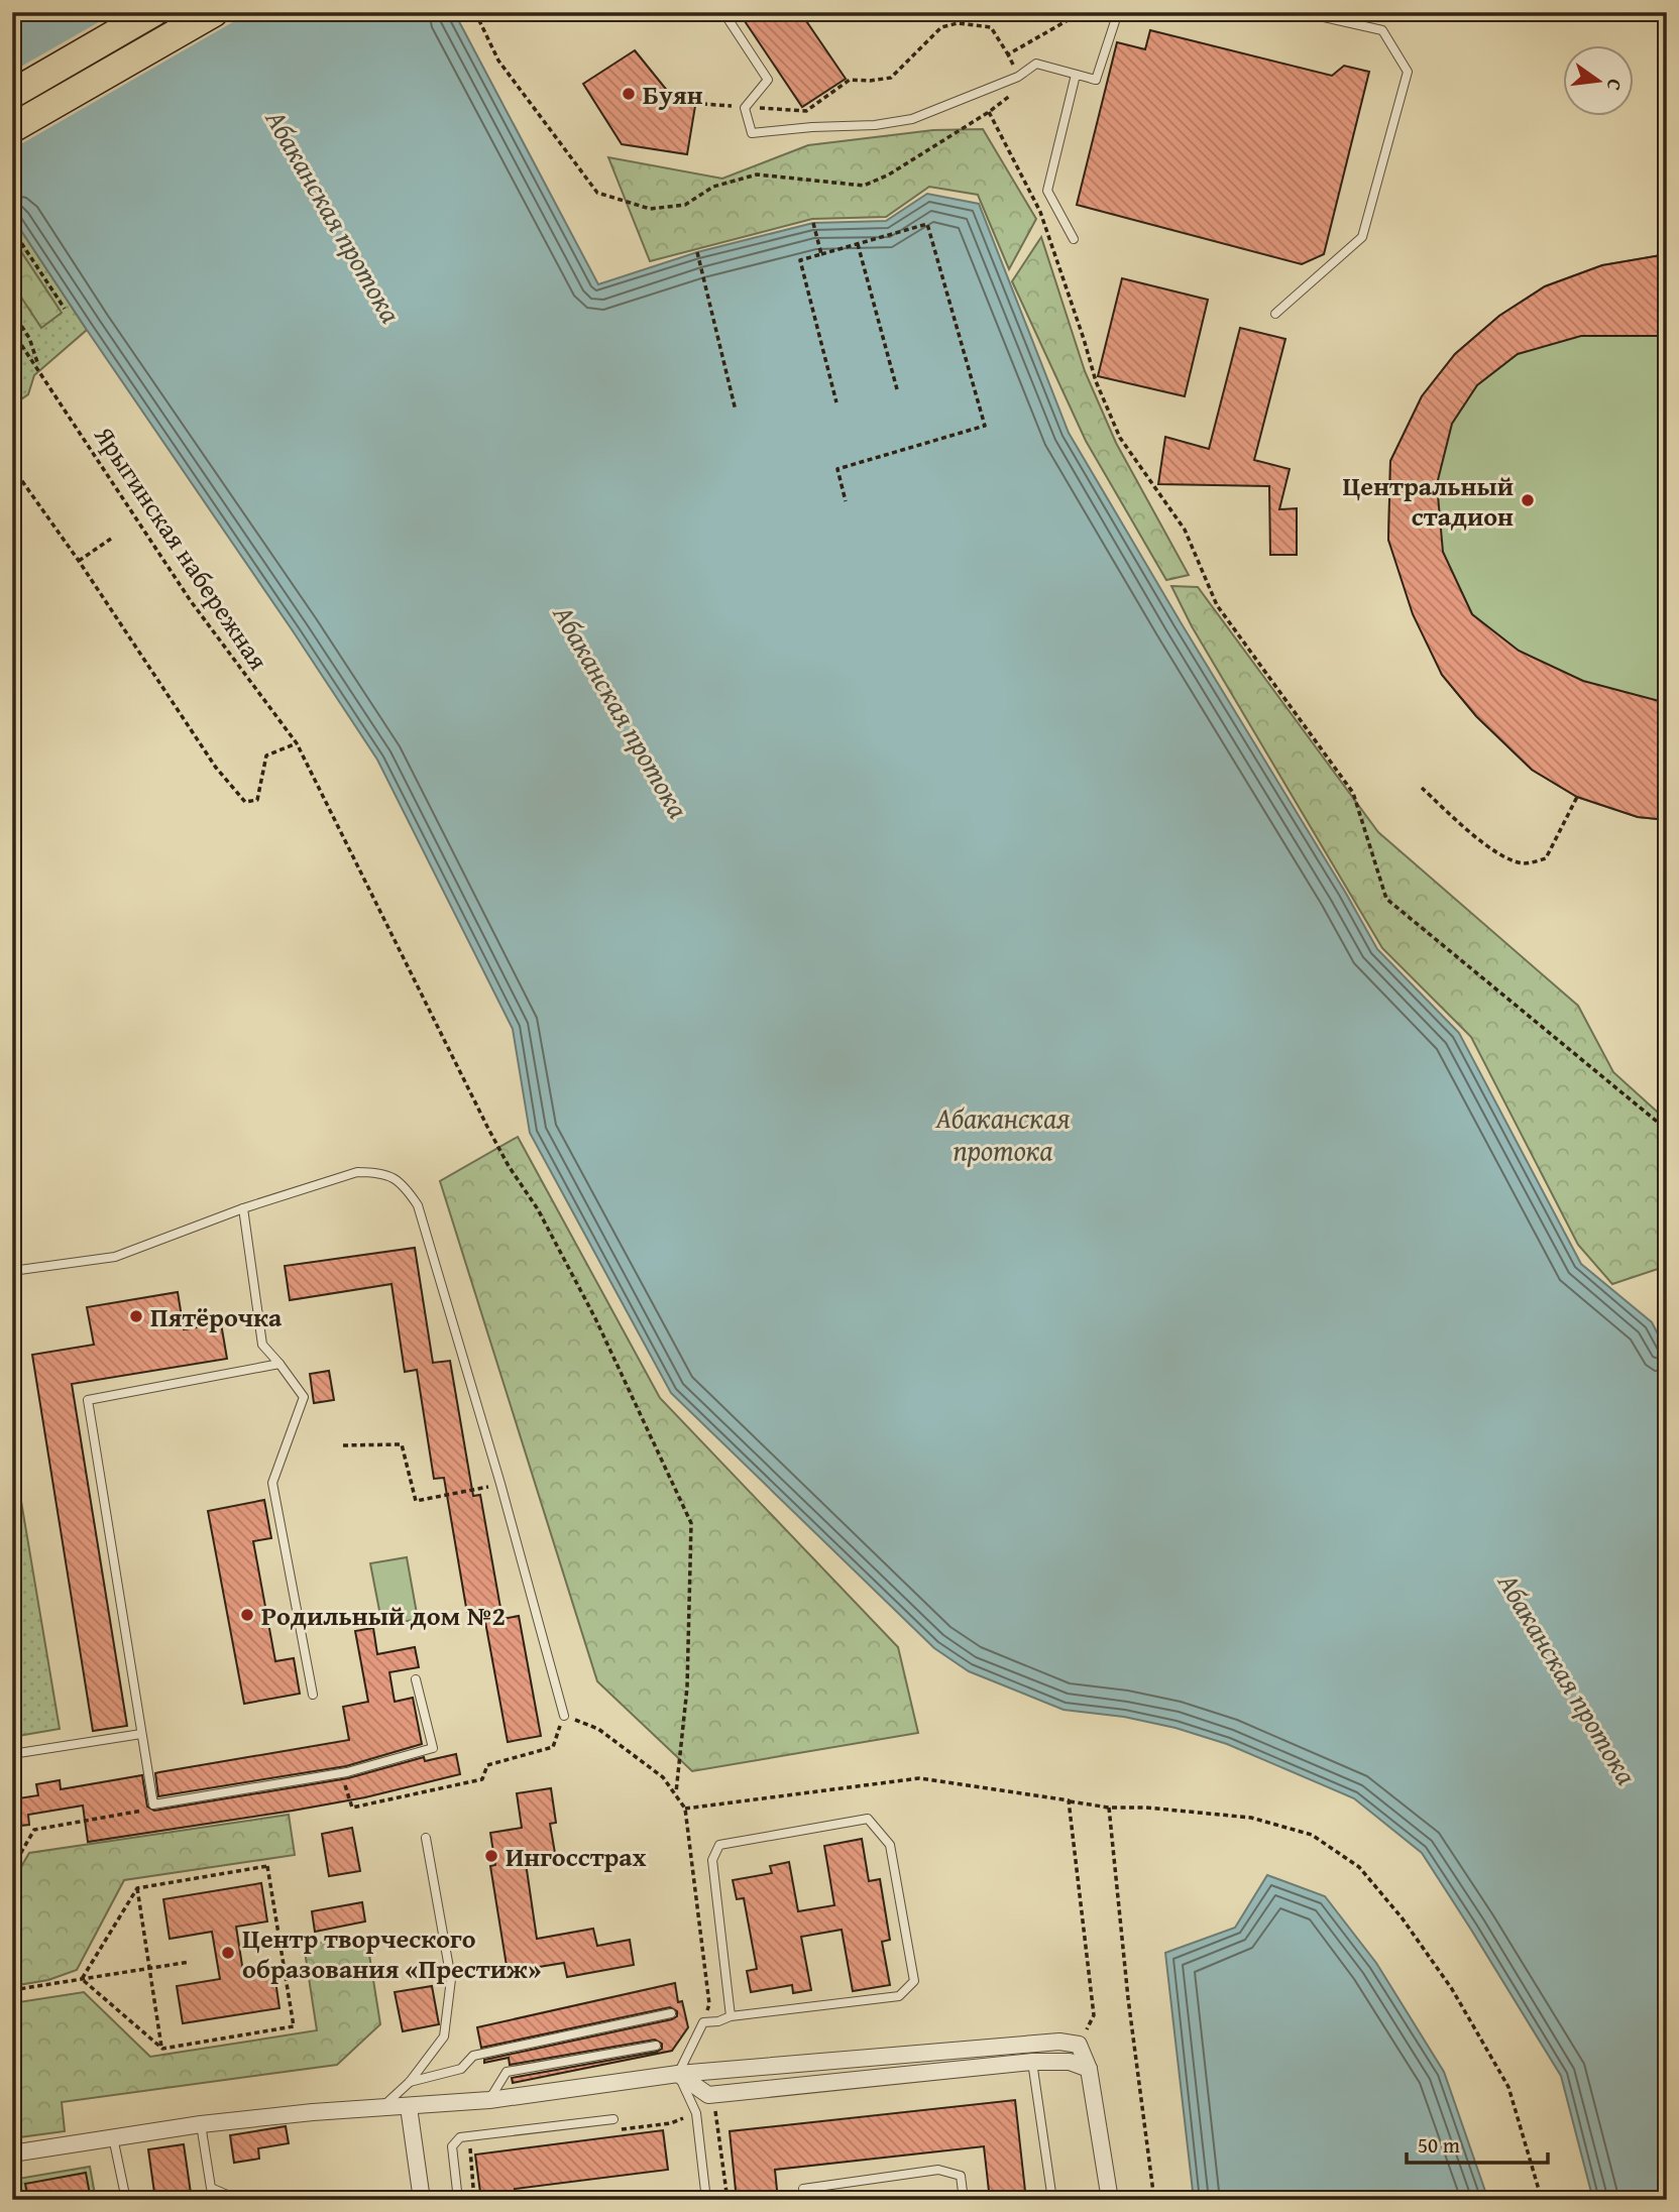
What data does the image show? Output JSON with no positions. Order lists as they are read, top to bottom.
{
  "streets": {
    "path": ["Ярыгинская набережная"]
  },
  "water": ["Абаканская протока"],
  "places": [
    "Буян",
    "Центральный стадион",
    "Пятёрочка",
    "Родильный дом №2",
    "Ингосстрах",
    "Центр творческого образования «Престиж»"
  ],
  "scale_bar": "50 m",
  "north": "right"
}
